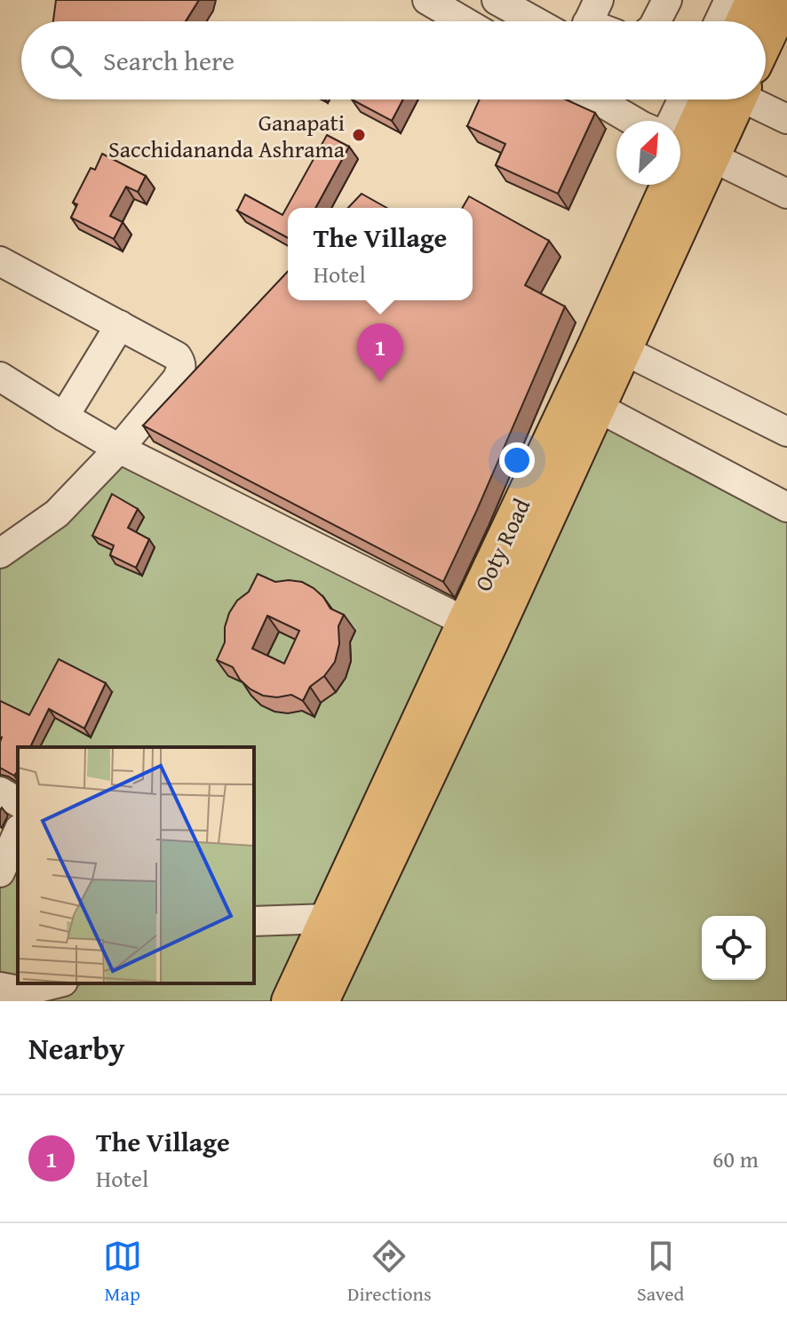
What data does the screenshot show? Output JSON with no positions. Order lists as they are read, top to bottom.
{
  "streets": {
    "main road": ["Ooty Road"]
  },
  "places": ["Ganapati Sacchidananda Ashrama"],
  "north": "top right",
  "page": {
    "search": "Search here",
    "popup": ["The Village", "Hotel"],
    "pins": "1",
    "heading": "Nearby",
    "list": [
      {
        "mark": "1",
        "name": "The Village",
        "note": "Hotel",
        "value": "60 m"
      }
    ],
    "nav": ["Map", "Directions", "Saved"]
  }
}
